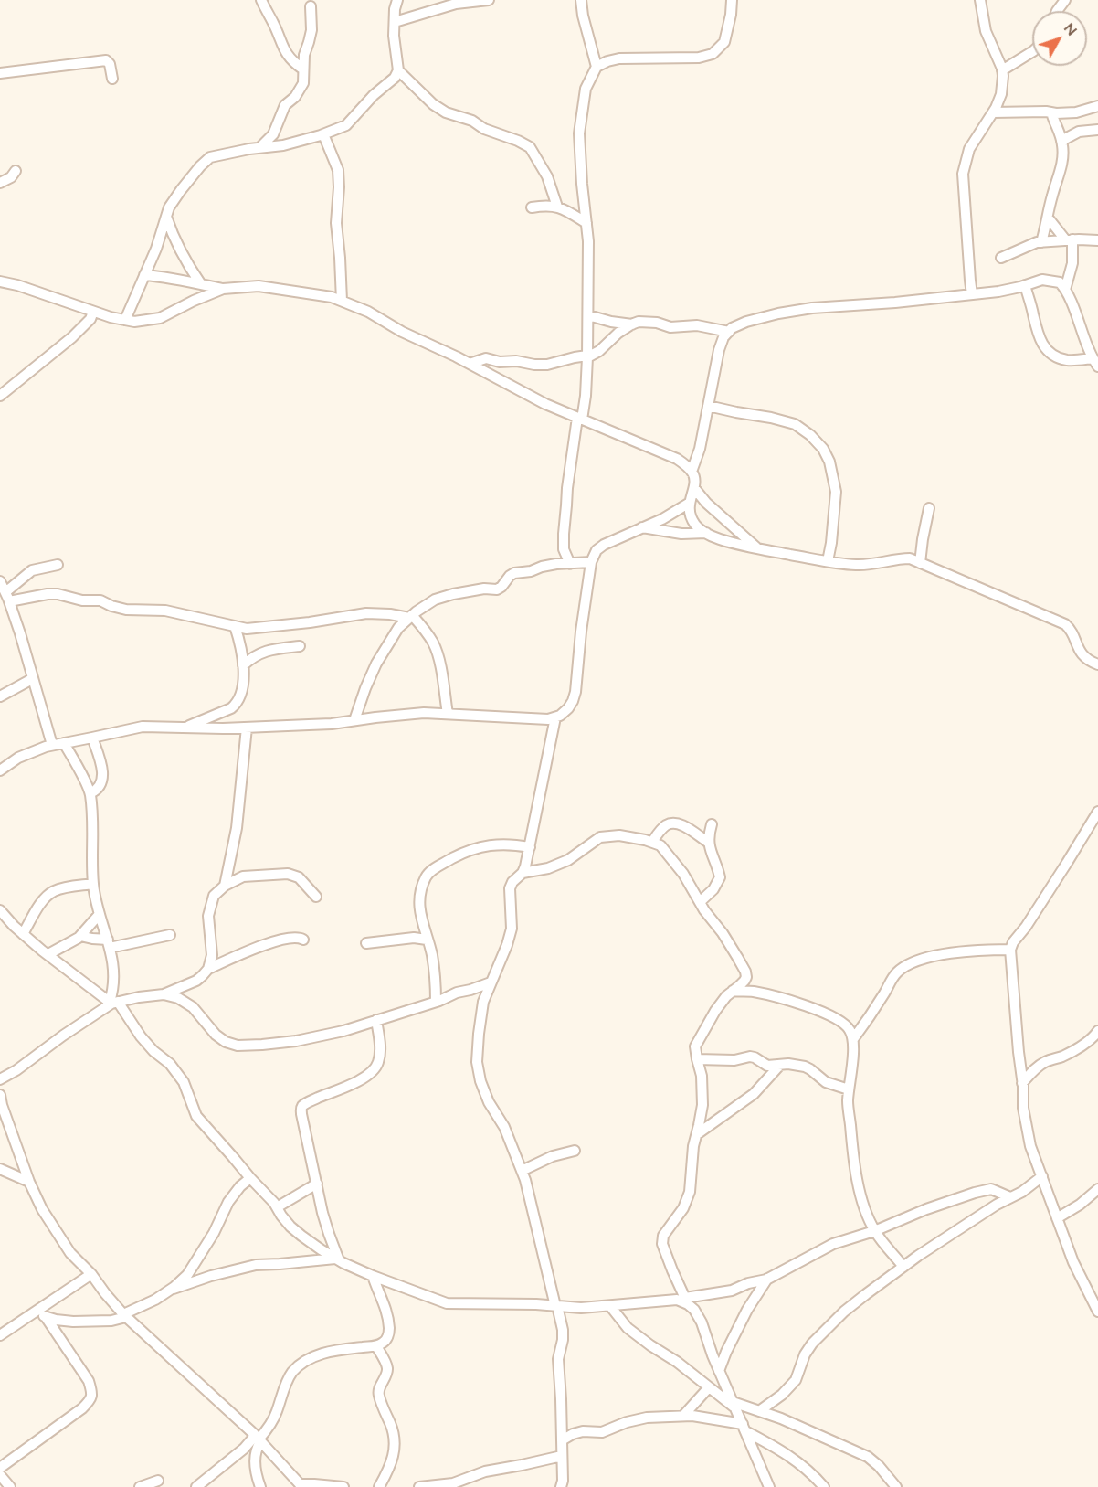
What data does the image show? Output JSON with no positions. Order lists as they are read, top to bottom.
{
  "north": "top right"
}
